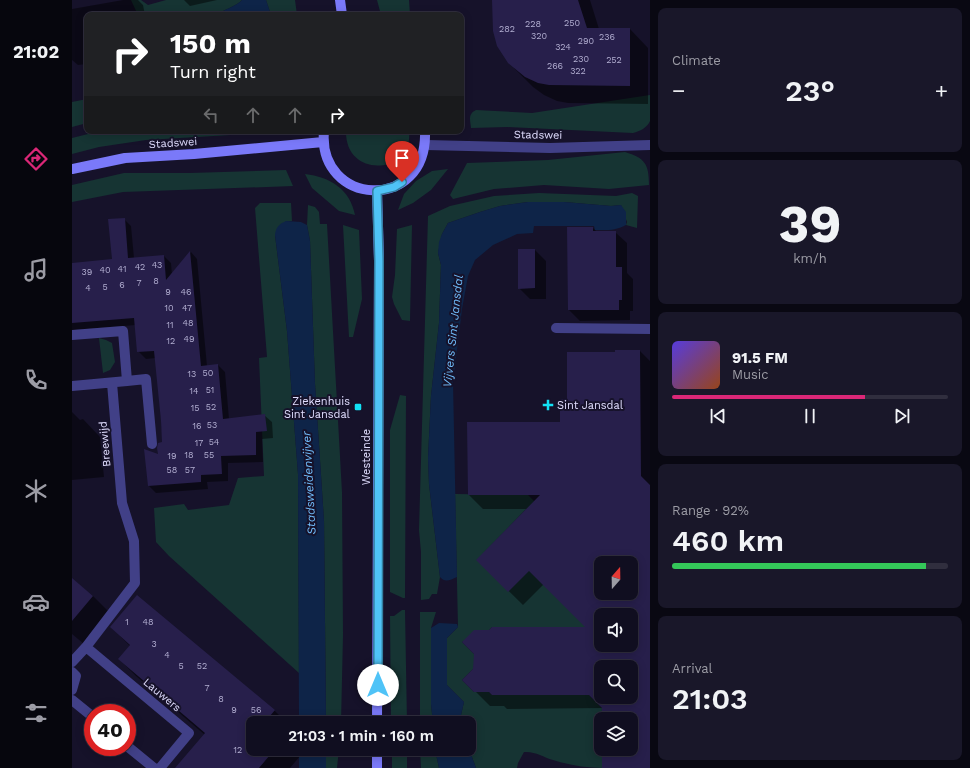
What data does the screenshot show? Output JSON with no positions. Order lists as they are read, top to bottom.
{
  "streets": {
    "street": [
      "Stadswei",
      "Breewijd",
      "Westeinde",
      "Lauwers"
    ]
  },
  "crossings": [
    ["Breewijd", "Lauwers"]
  ],
  "water": ["Vijvers Sint Jansdal", "Stadsweidenvijver"],
  "places": {
    "health": ["Sint Jansdal"],
    "transit": ["Ziekenhuis Sint Jansdal"]
  },
  "house_numbers": [
    "250",
    "228",
    "282",
    "320",
    "236",
    "290",
    "324",
    "230",
    "252",
    "266",
    "322",
    "43",
    "42",
    "41",
    "40",
    "39",
    "8",
    "7",
    "6",
    "5",
    "4",
    "9",
    "46",
    "10",
    "47",
    "48",
    "11",
    "49",
    "12",
    "50",
    "13",
    "51",
    "14",
    "52",
    "15",
    "53",
    "16",
    "54",
    "17",
    "18",
    "55",
    "19",
    "58",
    "57",
    "1",
    "48",
    "3",
    "4",
    "5",
    "52",
    "7",
    "8",
    "9",
    "56",
    "12"
  ],
  "north": "top",
  "page": {
    "tabs": "21:02",
    "tile": [
      "Climate",
      ["39", "km/h"],
      ["Range · 92%", "460 km"],
      ["Arrival", "21:03"]
    ],
    "turn": ["150 m", "Turn right"],
    "heat": ["−", "23°", "+"],
    "song": ["91.5 FM", "Music"],
    "limit": "40",
    "trip": "21:03 · 1 min · 160 m"
  }
}
